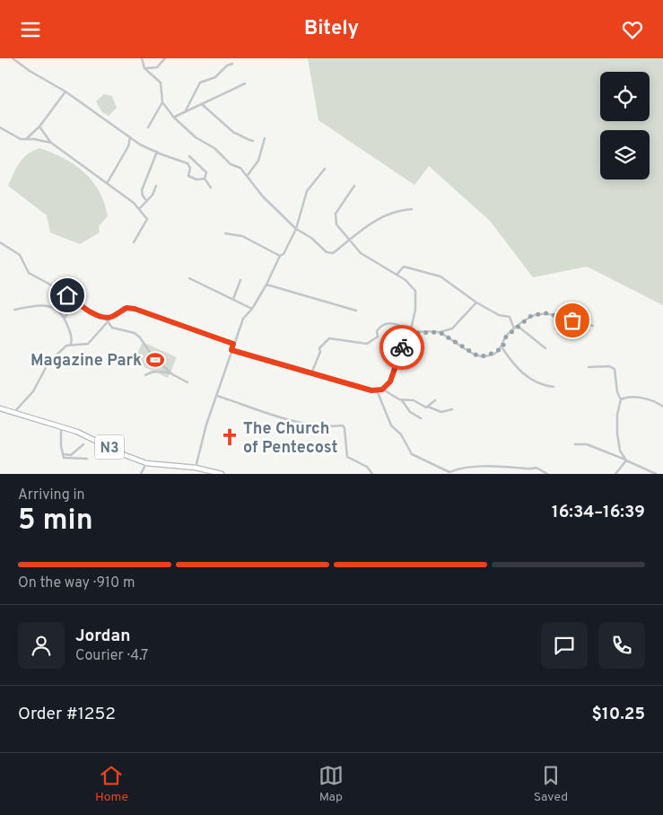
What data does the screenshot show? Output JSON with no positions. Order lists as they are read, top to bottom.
{
  "streets": {
    "main road": ["N3"]
  },
  "places": {
    "sports": ["Magazine Park"],
    "church": ["The Church of Pentecost"]
  },
  "page": {
    "header": "Bitely",
    "heading": ["5 min", "Arriving in", "16:34–16:39"],
    "panel": [
      "Jordan",
      "Courier · 4.7",
      "Order #1252",
      "$10.25"
    ],
    "bar": "On the way · 910 m",
    "tabs": ["Home", "Map", "Saved"]
  }
}
